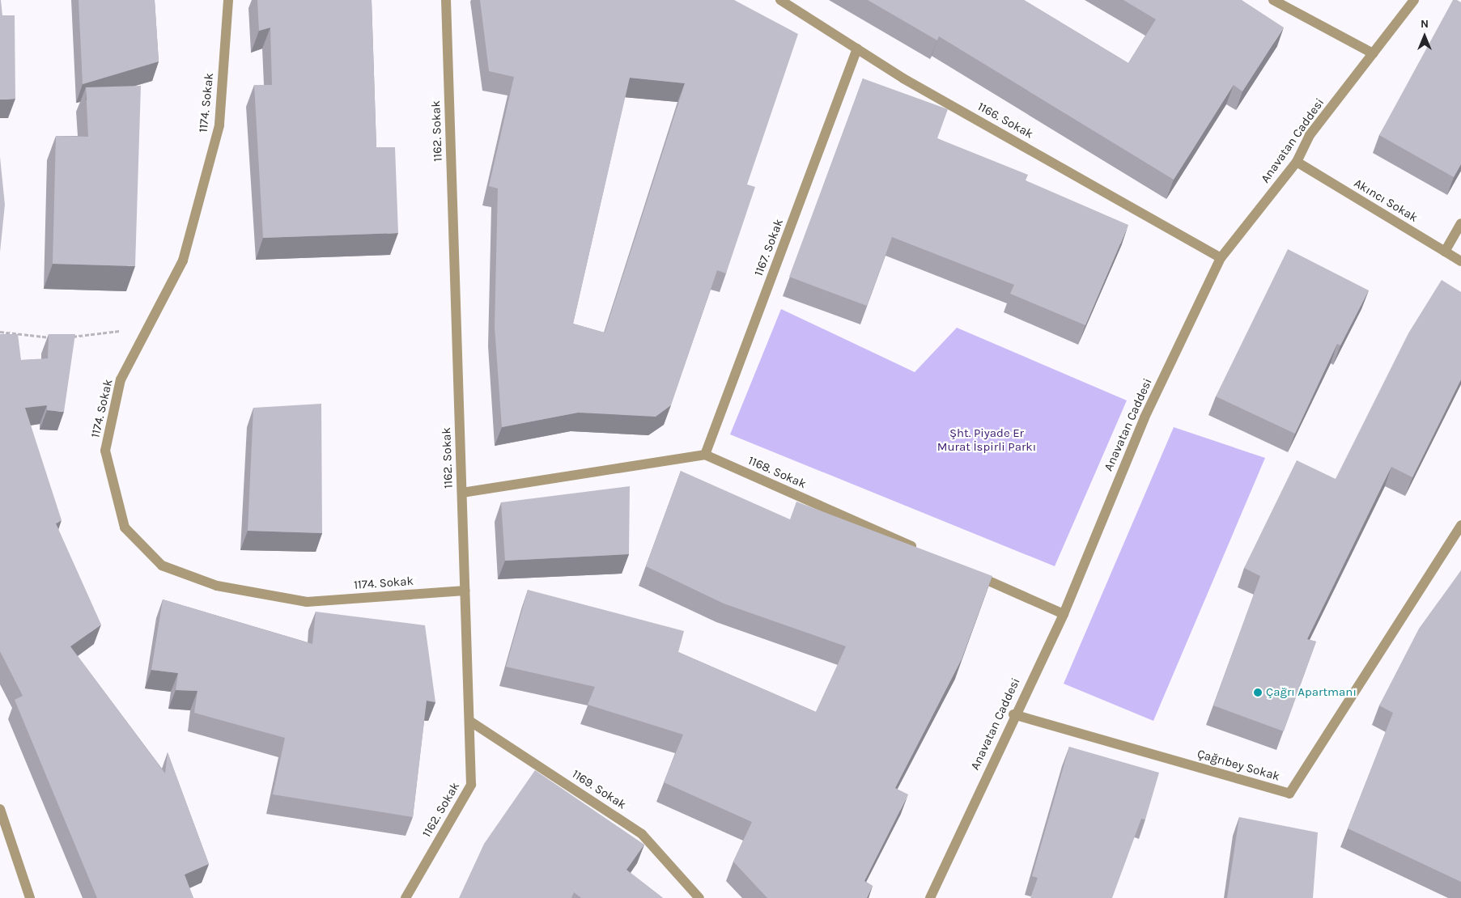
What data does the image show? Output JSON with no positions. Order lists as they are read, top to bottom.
{
  "streets": {
    "street": [
      "1174. Sokak",
      "1166. Sokak",
      "1162. Sokak",
      "Anavatan Caddesi",
      "Akıncı Sokak",
      "1167. Sokak",
      "1168. Sokak",
      "Çağrıbey Sokak",
      "1169. Sokak"
    ]
  },
  "crossings": [
    ["1174. Sokak", "1162. Sokak"],
    ["1166. Sokak", "Anavatan Caddesi"],
    ["1166. Sokak", "1167. Sokak"],
    ["1162. Sokak", "1169. Sokak"],
    ["Anavatan Caddesi", "Akıncı Sokak"],
    ["Anavatan Caddesi", "Çağrıbey Sokak"],
    ["1167. Sokak", "1168. Sokak"]
  ],
  "parks": ["Şht. Piyade Er Murat İspirli Parkı"],
  "places": ["Çağrı Apartmanı"],
  "north": "top"
}
